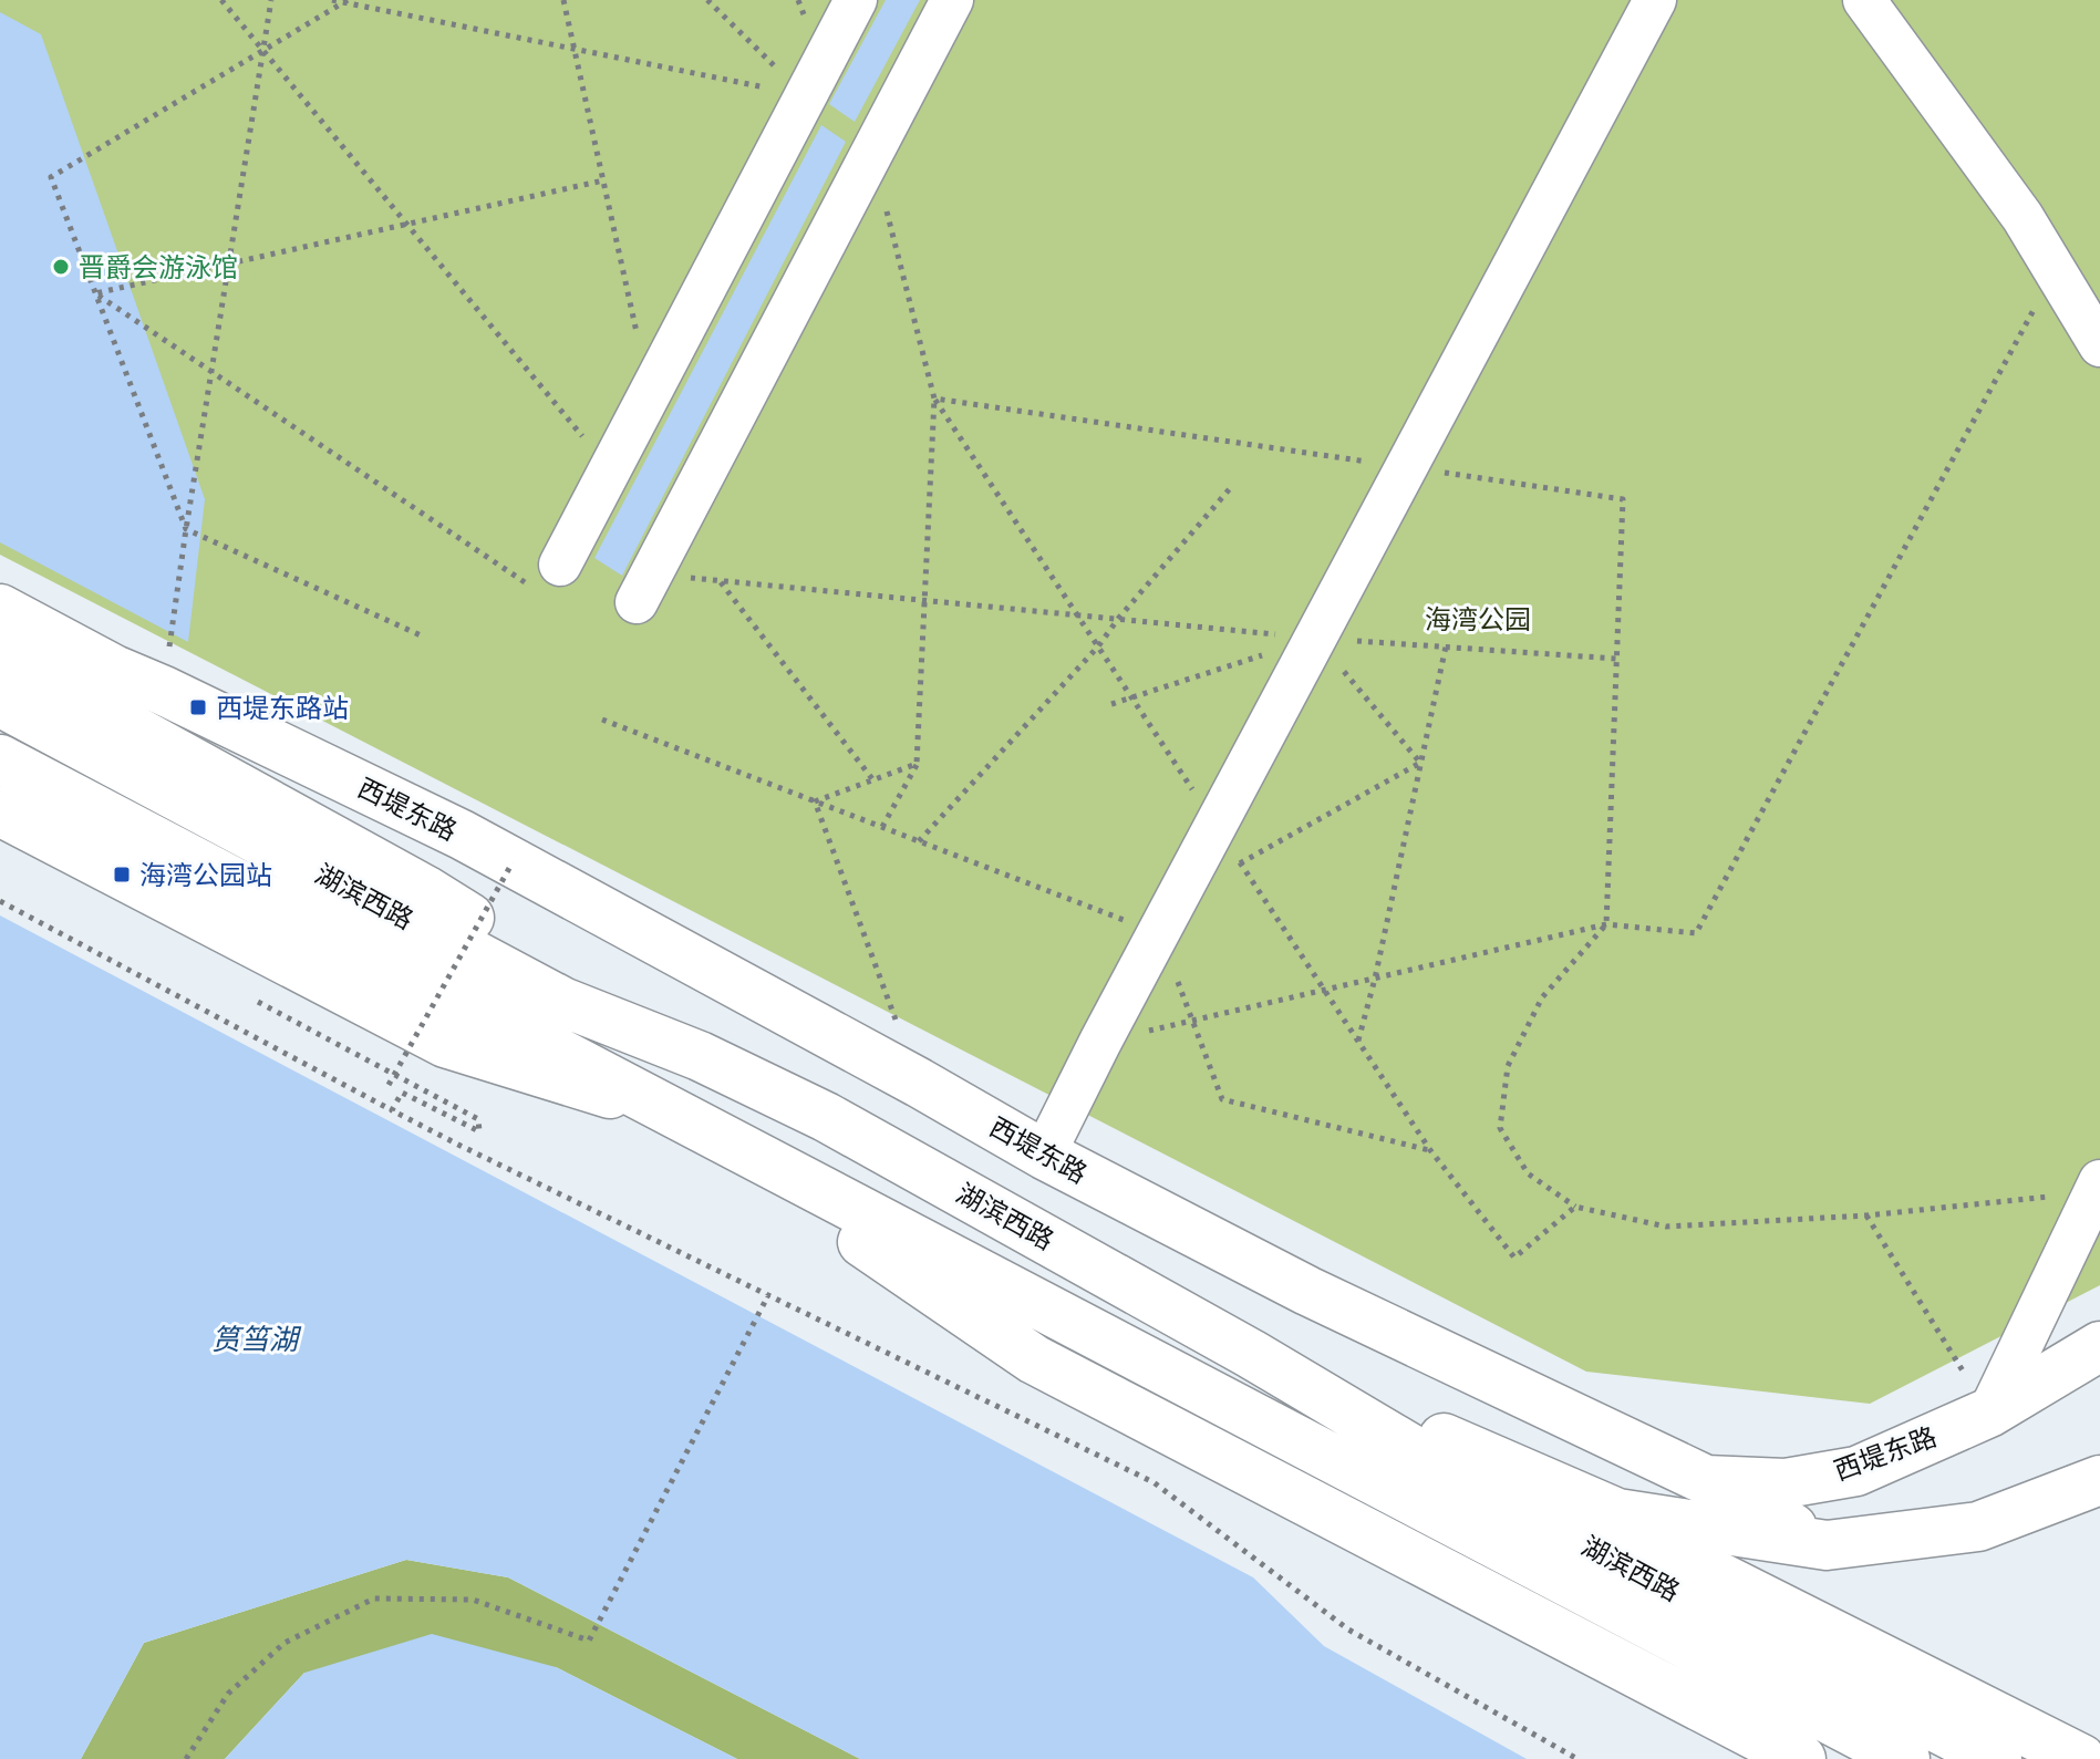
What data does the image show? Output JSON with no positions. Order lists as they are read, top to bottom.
{
  "streets": {
    "main road": ["西堤东路", "湖滨西路"]
  },
  "water": ["筼筜湖"],
  "parks": ["海湾公园"],
  "places": {
    "other": ["晋爵会游泳馆"],
    "transit": ["西堤东路站", "海湾公园站"]
  }
}
